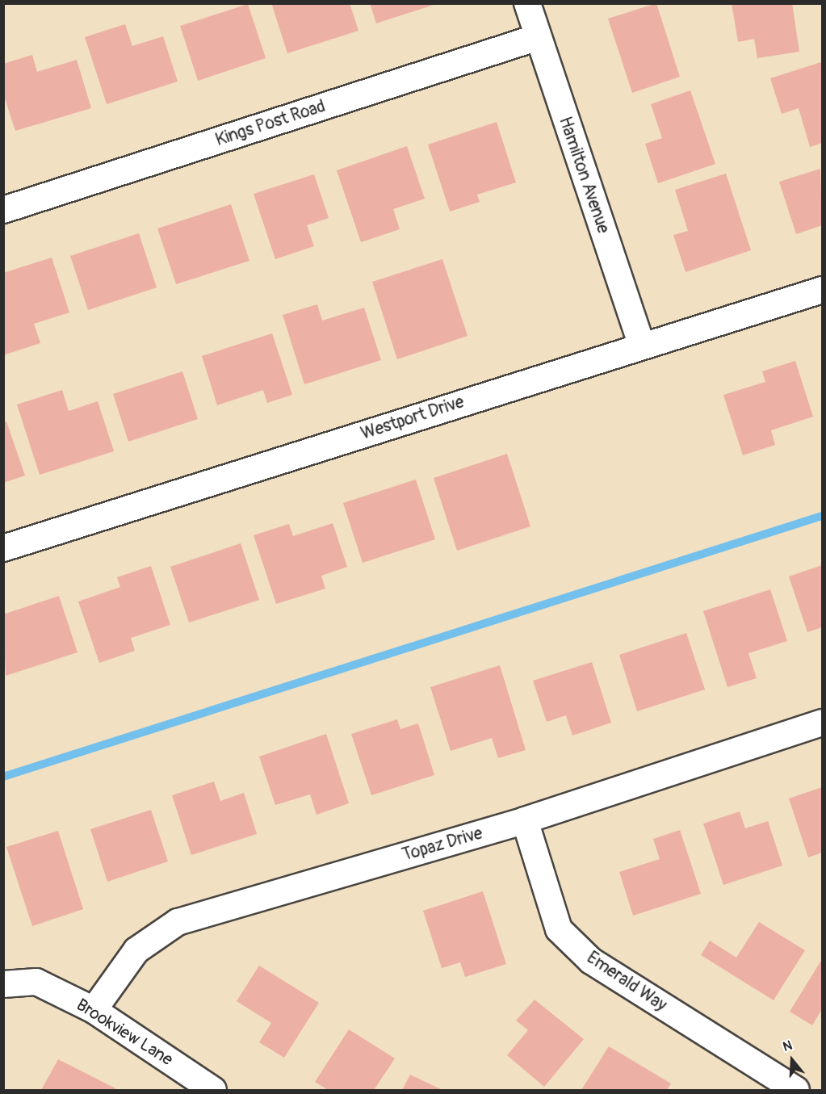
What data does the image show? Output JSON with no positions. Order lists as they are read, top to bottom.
{
  "streets": {
    "street": [
      "Kings Post Road",
      "Hamilton Avenue",
      "Westport Drive",
      "Topaz Drive",
      "Emerald Way",
      "Brookview Lane"
    ]
  },
  "crossings": [
    ["Kings Post Road", "Hamilton Avenue"],
    ["Hamilton Avenue", "Westport Drive"],
    ["Topaz Drive", "Emerald Way"],
    ["Topaz Drive", "Brookview Lane"]
  ],
  "north": "top"
}
